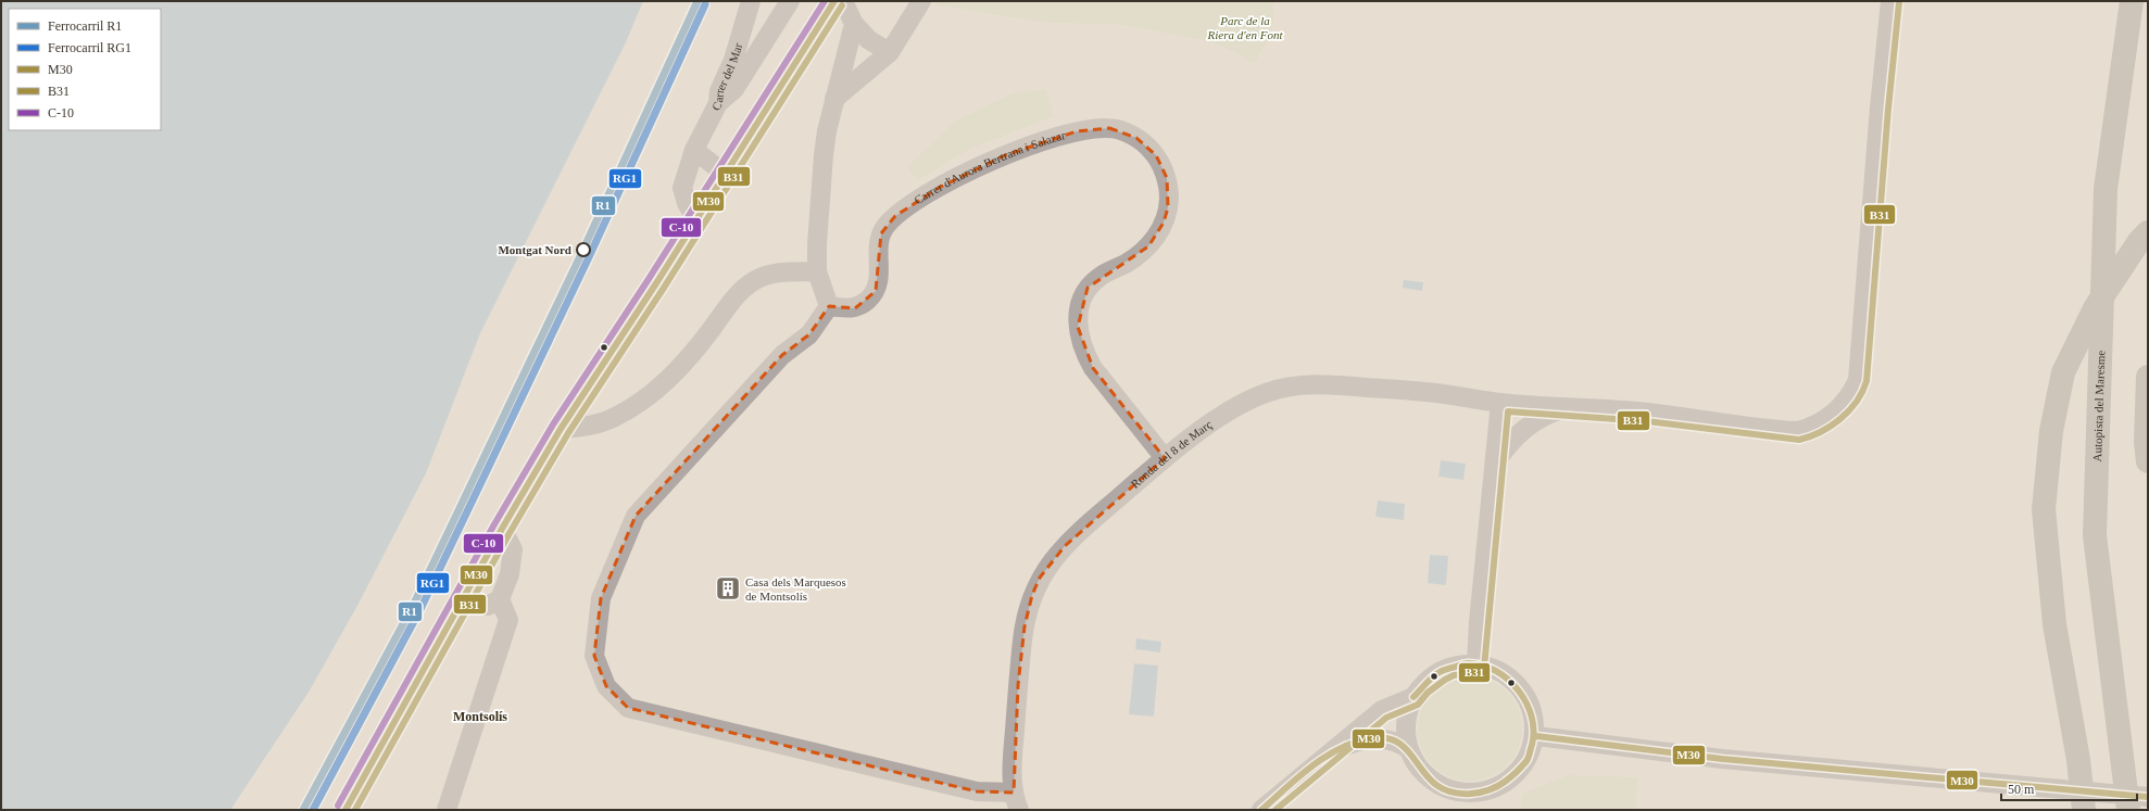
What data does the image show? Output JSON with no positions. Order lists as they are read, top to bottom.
{
  "streets": {
    "highway": ["Autopista del Maresme"],
    "street": ["Carrer del Mar", "Carrer d'Aurora Bertrana i Salazar", "Ronda del 8 de Març"]
  },
  "crossings": [
    ["Carrer d'Aurora Bertrana i Salazar", "Ronda del 8 de Març"]
  ],
  "districts": ["Montsolís"],
  "parks": ["Parc de la Riera d'en Font"],
  "places": {
    "other": ["Montgat Nord"],
    "building": ["Casa dels Marquesos de Montsolís"]
  },
  "lines": [
    "rail line R1",
    "transit line M30",
    "transit line C-10",
    "transit line B31",
    "rail line RG1"
  ],
  "legend": [
    "Ferrocarril R1",
    "Ferrocarril RG1",
    "M30",
    "B31",
    "C-10"
  ],
  "scale_bar": "50 m"
}
